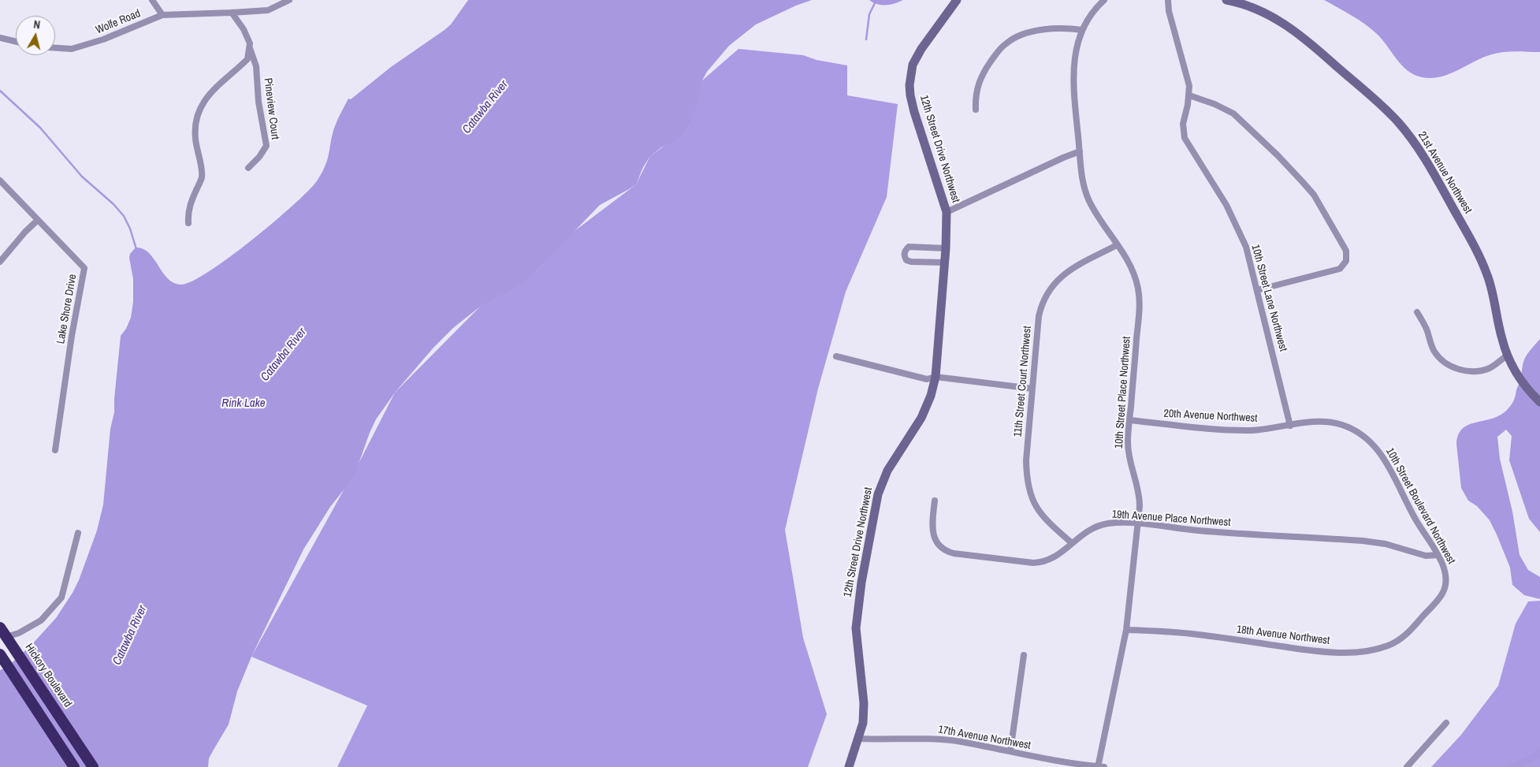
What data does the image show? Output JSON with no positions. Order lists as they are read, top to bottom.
{
  "streets": {
    "highway": ["Hickory Boulevard"],
    "street": [
      "Wolfe Road",
      "Pineview Court",
      "12th Street Drive Northwest",
      "21st Avenue Northwest",
      "10th Street Lane Northwest",
      "Lake Shore Drive",
      "11th Street Court Northwest",
      "10th Street Place Northwest",
      "20th Avenue Northwest",
      "10th Street Boulevard Northwest",
      "19th Avenue Place Northwest",
      "18th Avenue Northwest",
      "17th Avenue Northwest"
    ]
  },
  "crossings": [
    ["Wolfe Road", "Pineview Court"],
    ["12th Street Drive Northwest", "17th Avenue Northwest"],
    ["10th Street Lane Northwest", "20th Avenue Northwest"],
    ["11th Street Court Northwest", "10th Street Place Northwest"],
    ["11th Street Court Northwest", "19th Avenue Place Northwest"],
    ["10th Street Place Northwest", "20th Avenue Northwest"],
    ["10th Street Place Northwest", "19th Avenue Place Northwest"],
    ["10th Street Place Northwest", "18th Avenue Northwest"],
    ["10th Street Place Northwest", "17th Avenue Northwest"],
    ["20th Avenue Northwest", "10th Street Boulevard Northwest"],
    ["10th Street Boulevard Northwest", "19th Avenue Place Northwest"],
    ["10th Street Boulevard Northwest", "18th Avenue Northwest"]
  ],
  "water": ["Catawba River", "Rink Lake"],
  "north": "top"
}
